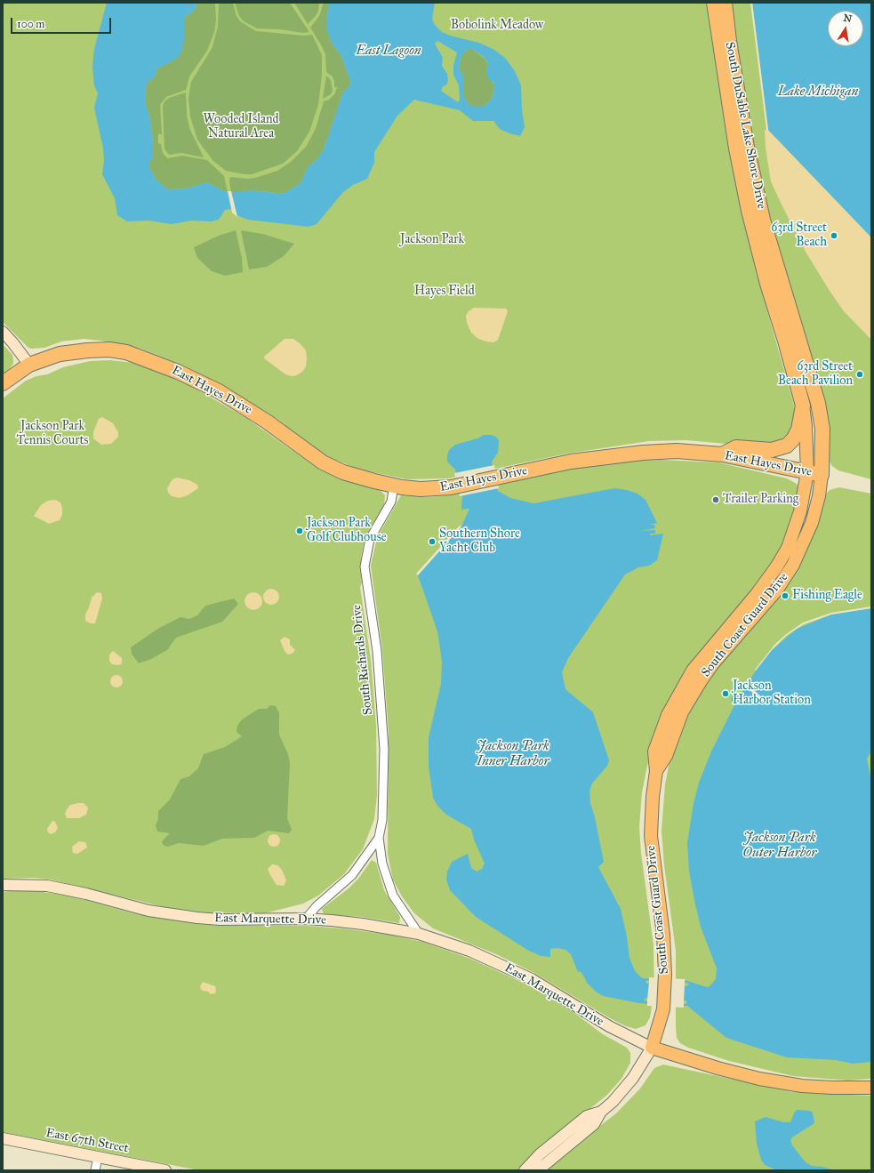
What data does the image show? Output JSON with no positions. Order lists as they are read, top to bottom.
{
  "streets": {
    "highway": ["South DuSable Lake Shore Drive", "East Hayes Drive"],
    "main road": ["South Coast Guard Drive", "East Marquette Drive"],
    "street": ["South Richards Drive", "East 67th Street"]
  },
  "crossings": [
    ["South DuSable Lake Shore Drive", "East Hayes Drive"],
    ["South DuSable Lake Shore Drive", "South Coast Guard Drive"],
    ["East Hayes Drive", "South Coast Guard Drive"],
    ["East Hayes Drive", "South Richards Drive"],
    ["South Coast Guard Drive", "East Marquette Drive"],
    ["South Richards Drive", "East Marquette Drive"]
  ],
  "water": [
    "East Lagoon",
    "Lake Michigan",
    "Jackson Park Inner Harbor",
    "Jackson Park Outer Harbor"
  ],
  "parks": [
    "Bobolink Meadow",
    "Wooded Island Natural Area",
    "Jackson Park",
    "Hayes Field",
    "Jackson Park Tennis Courts"
  ],
  "places": [
    "63rd Street Beach",
    "63rd Street Beach Pavilion",
    "Trailer Parking",
    "Jackson Park Golf Clubhouse",
    "Southern Shore Yacht Club",
    "Fishing Eagle",
    "Jackson Harbor Station"
  ],
  "scale_bar": "100 m",
  "north": "top"
}
